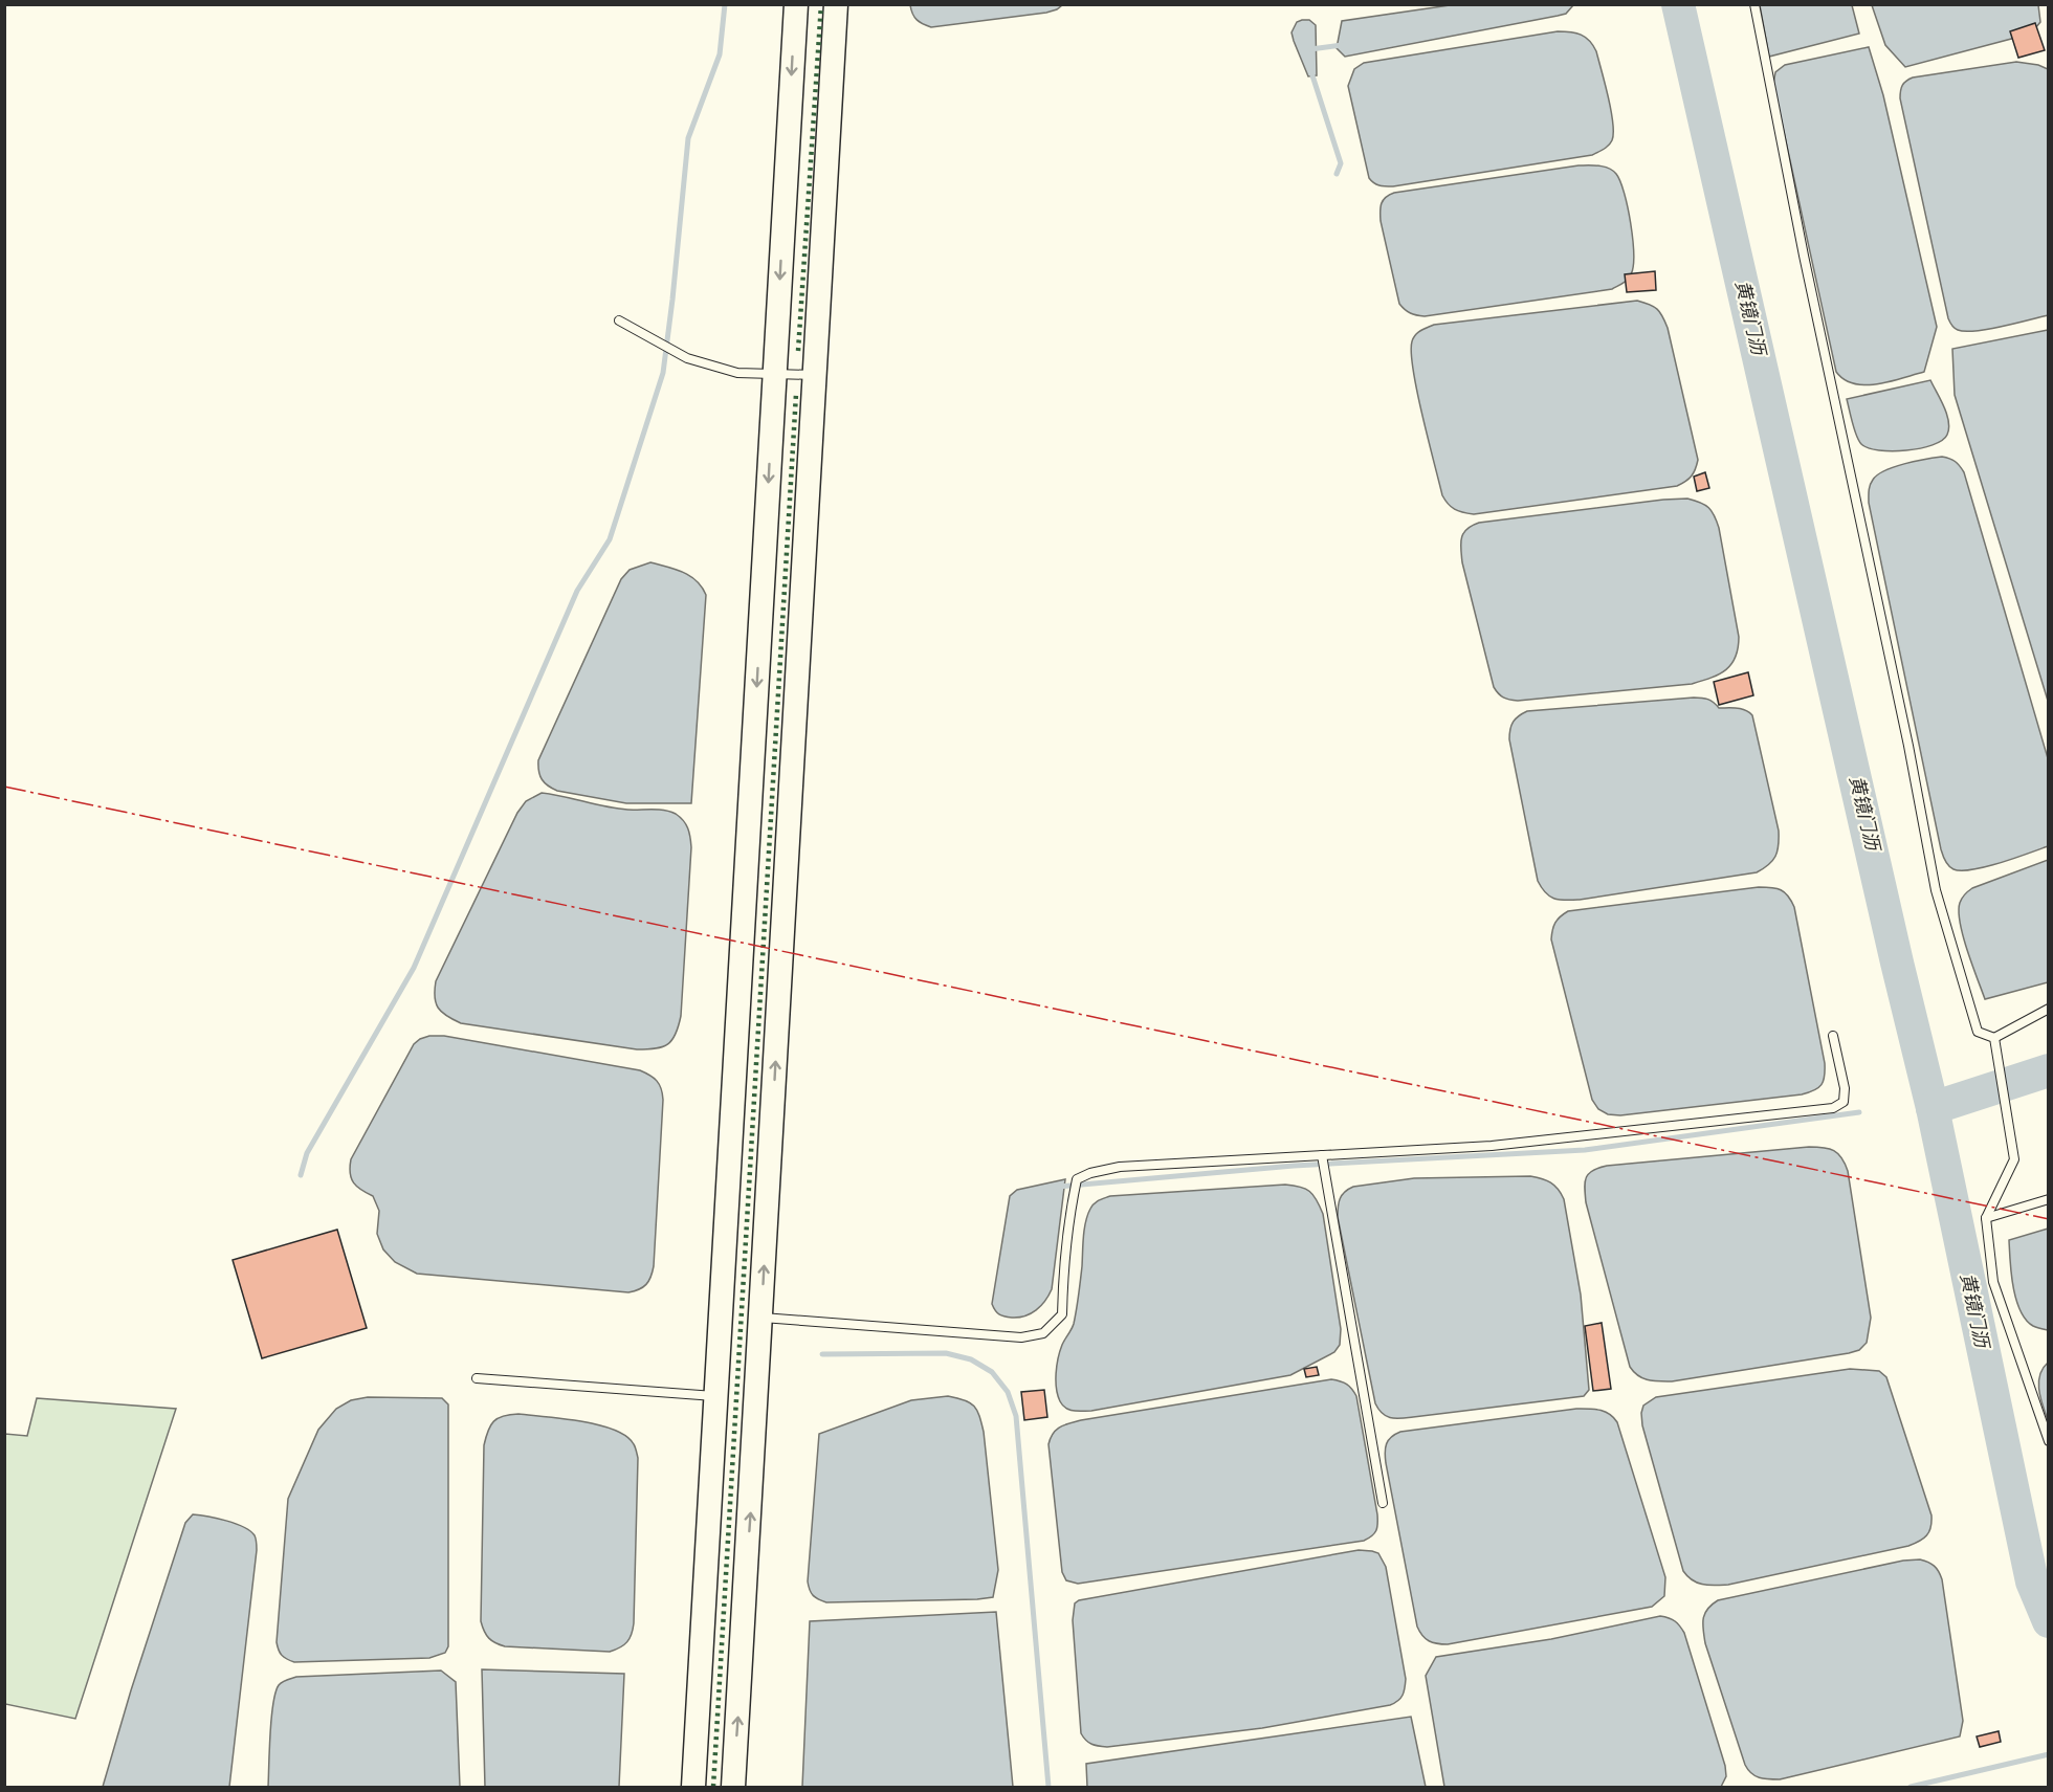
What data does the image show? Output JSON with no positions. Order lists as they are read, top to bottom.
{
  "water": ["黄镜门沥"]
}
